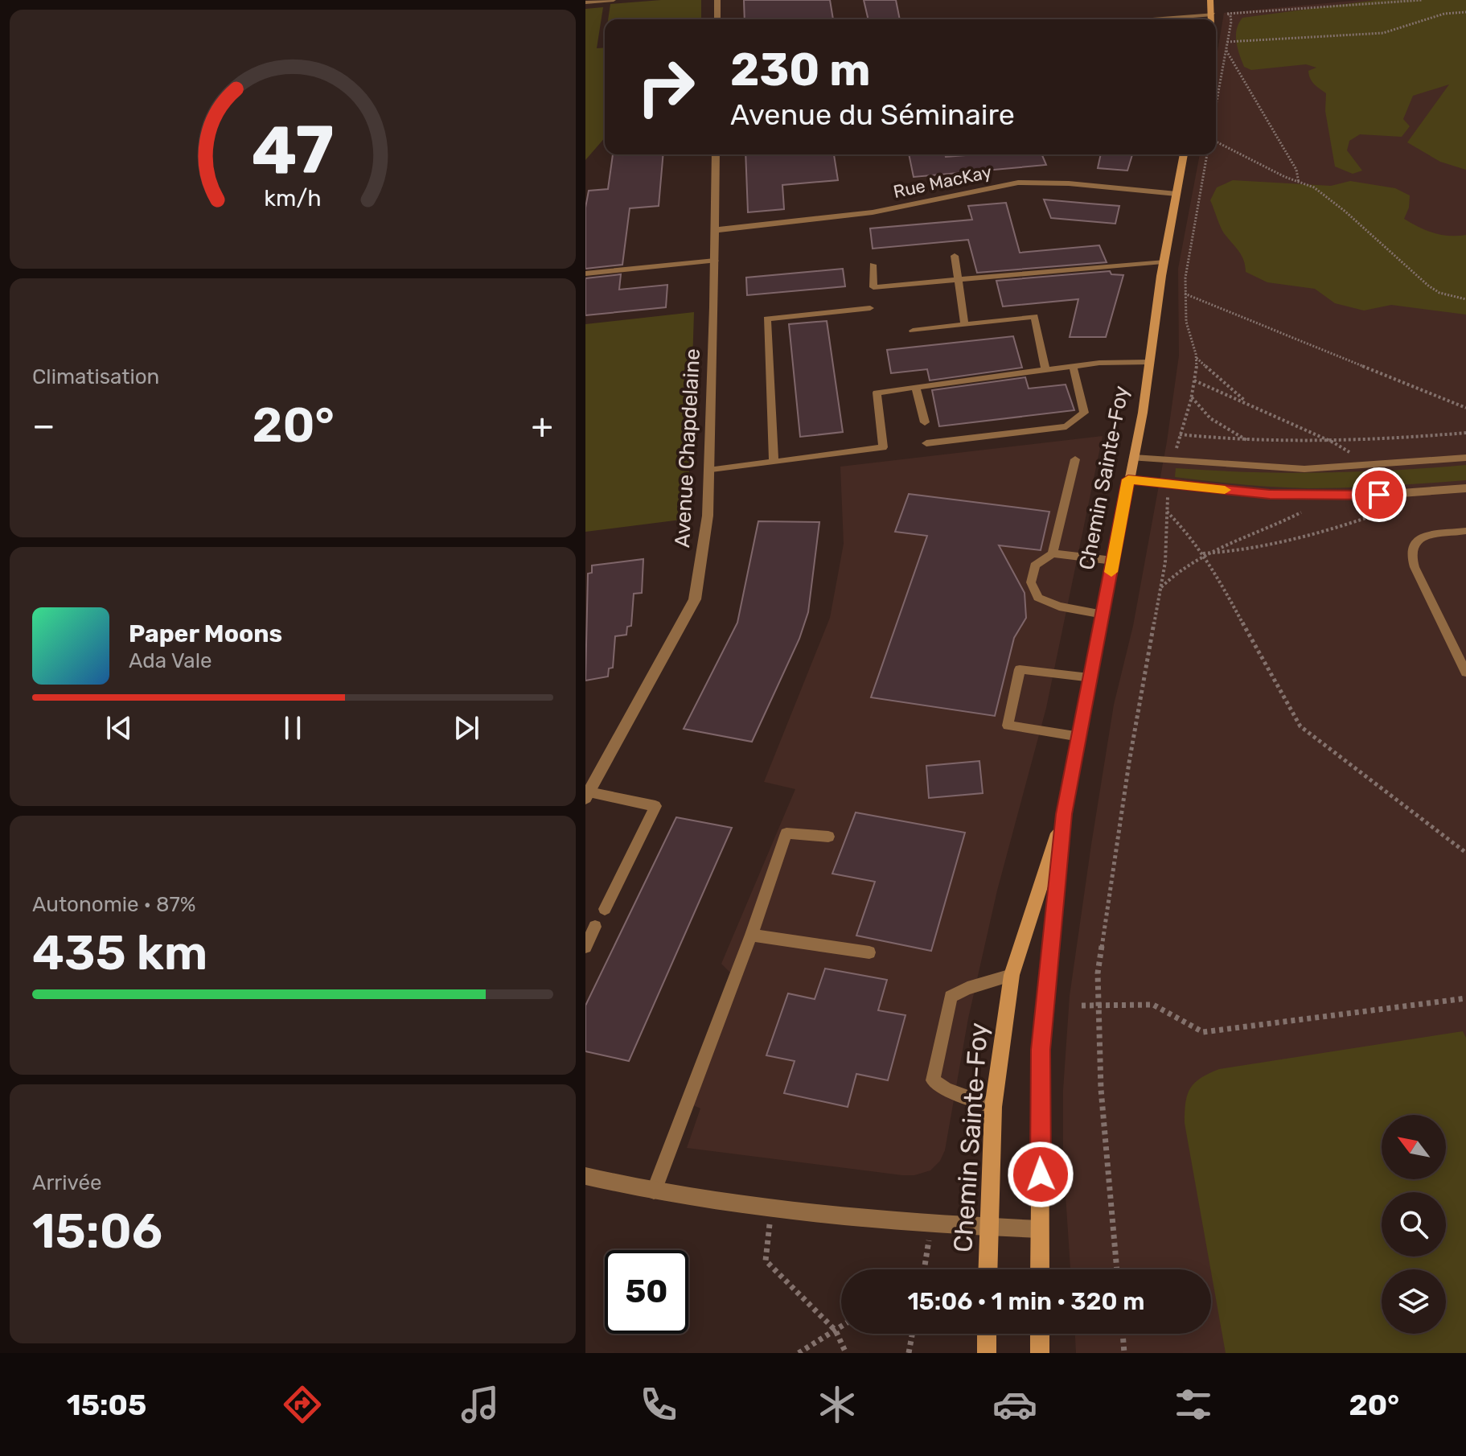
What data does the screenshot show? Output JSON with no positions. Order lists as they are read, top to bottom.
{
  "streets": {
    "main road": ["Chemin Sainte-Foy"],
    "street": ["Rue MacKay", "Avenue Chapdelaine"]
  },
  "crossings": [
    ["Rue MacKay", "Avenue Chapdelaine"],
    ["Rue MacKay", "Chemin Sainte-Foy"]
  ],
  "north": "top left",
  "page": {
    "turn": ["230 m", "Avenue du Séminaire"],
    "tile": [
      "Climatisation",
      ["Autonomie · 87%", "435 km"],
      ["Arrivée", "15:06"]
    ],
    "heat": ["−", "20°", "+"],
    "song": ["Paper Moons", "Ada Vale"],
    "limit": "50",
    "trip": "15:06 · 1 min · 320 m",
    "tabs": ["15:05", "20°"],
    "gauge": ["47", "km/h"]
  }
}
